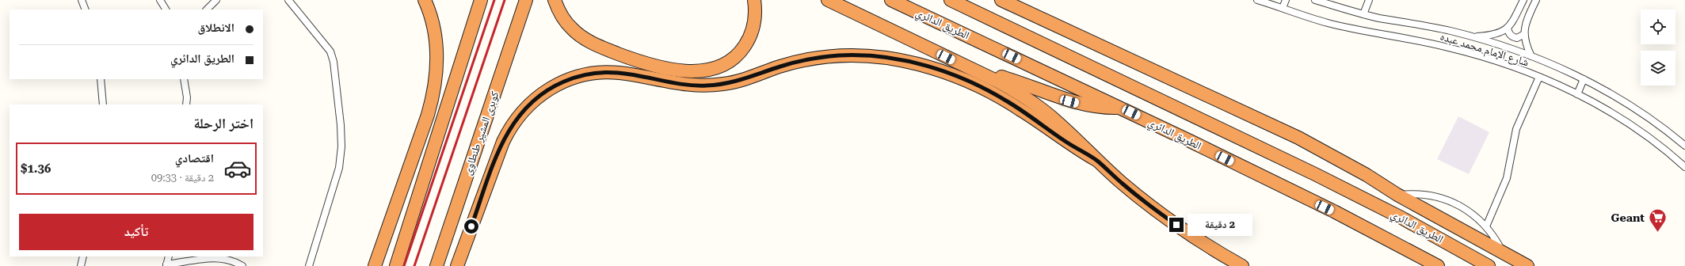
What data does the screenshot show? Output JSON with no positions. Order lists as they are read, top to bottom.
{
  "streets": {
    "highway": ["الطريق الدائري", "كوبرى المشير طنطاوى"],
    "street": ["شارع الإمام محمد عبده"]
  },
  "places": {
    "supermarket": ["Geant"]
  },
  "page": {
    "banner": ["الانطلاق", "الطريق الدائري"],
    "heading": "اختر الرحلة",
    "list": [
      {
        "name": "اقتصادي",
        "note": "2 دقيقة · 09:33",
        "value": "$1.36"
      }
    ],
    "buttons": "تأكيد",
    "bubble": "2 دقيقة"
  }
}
